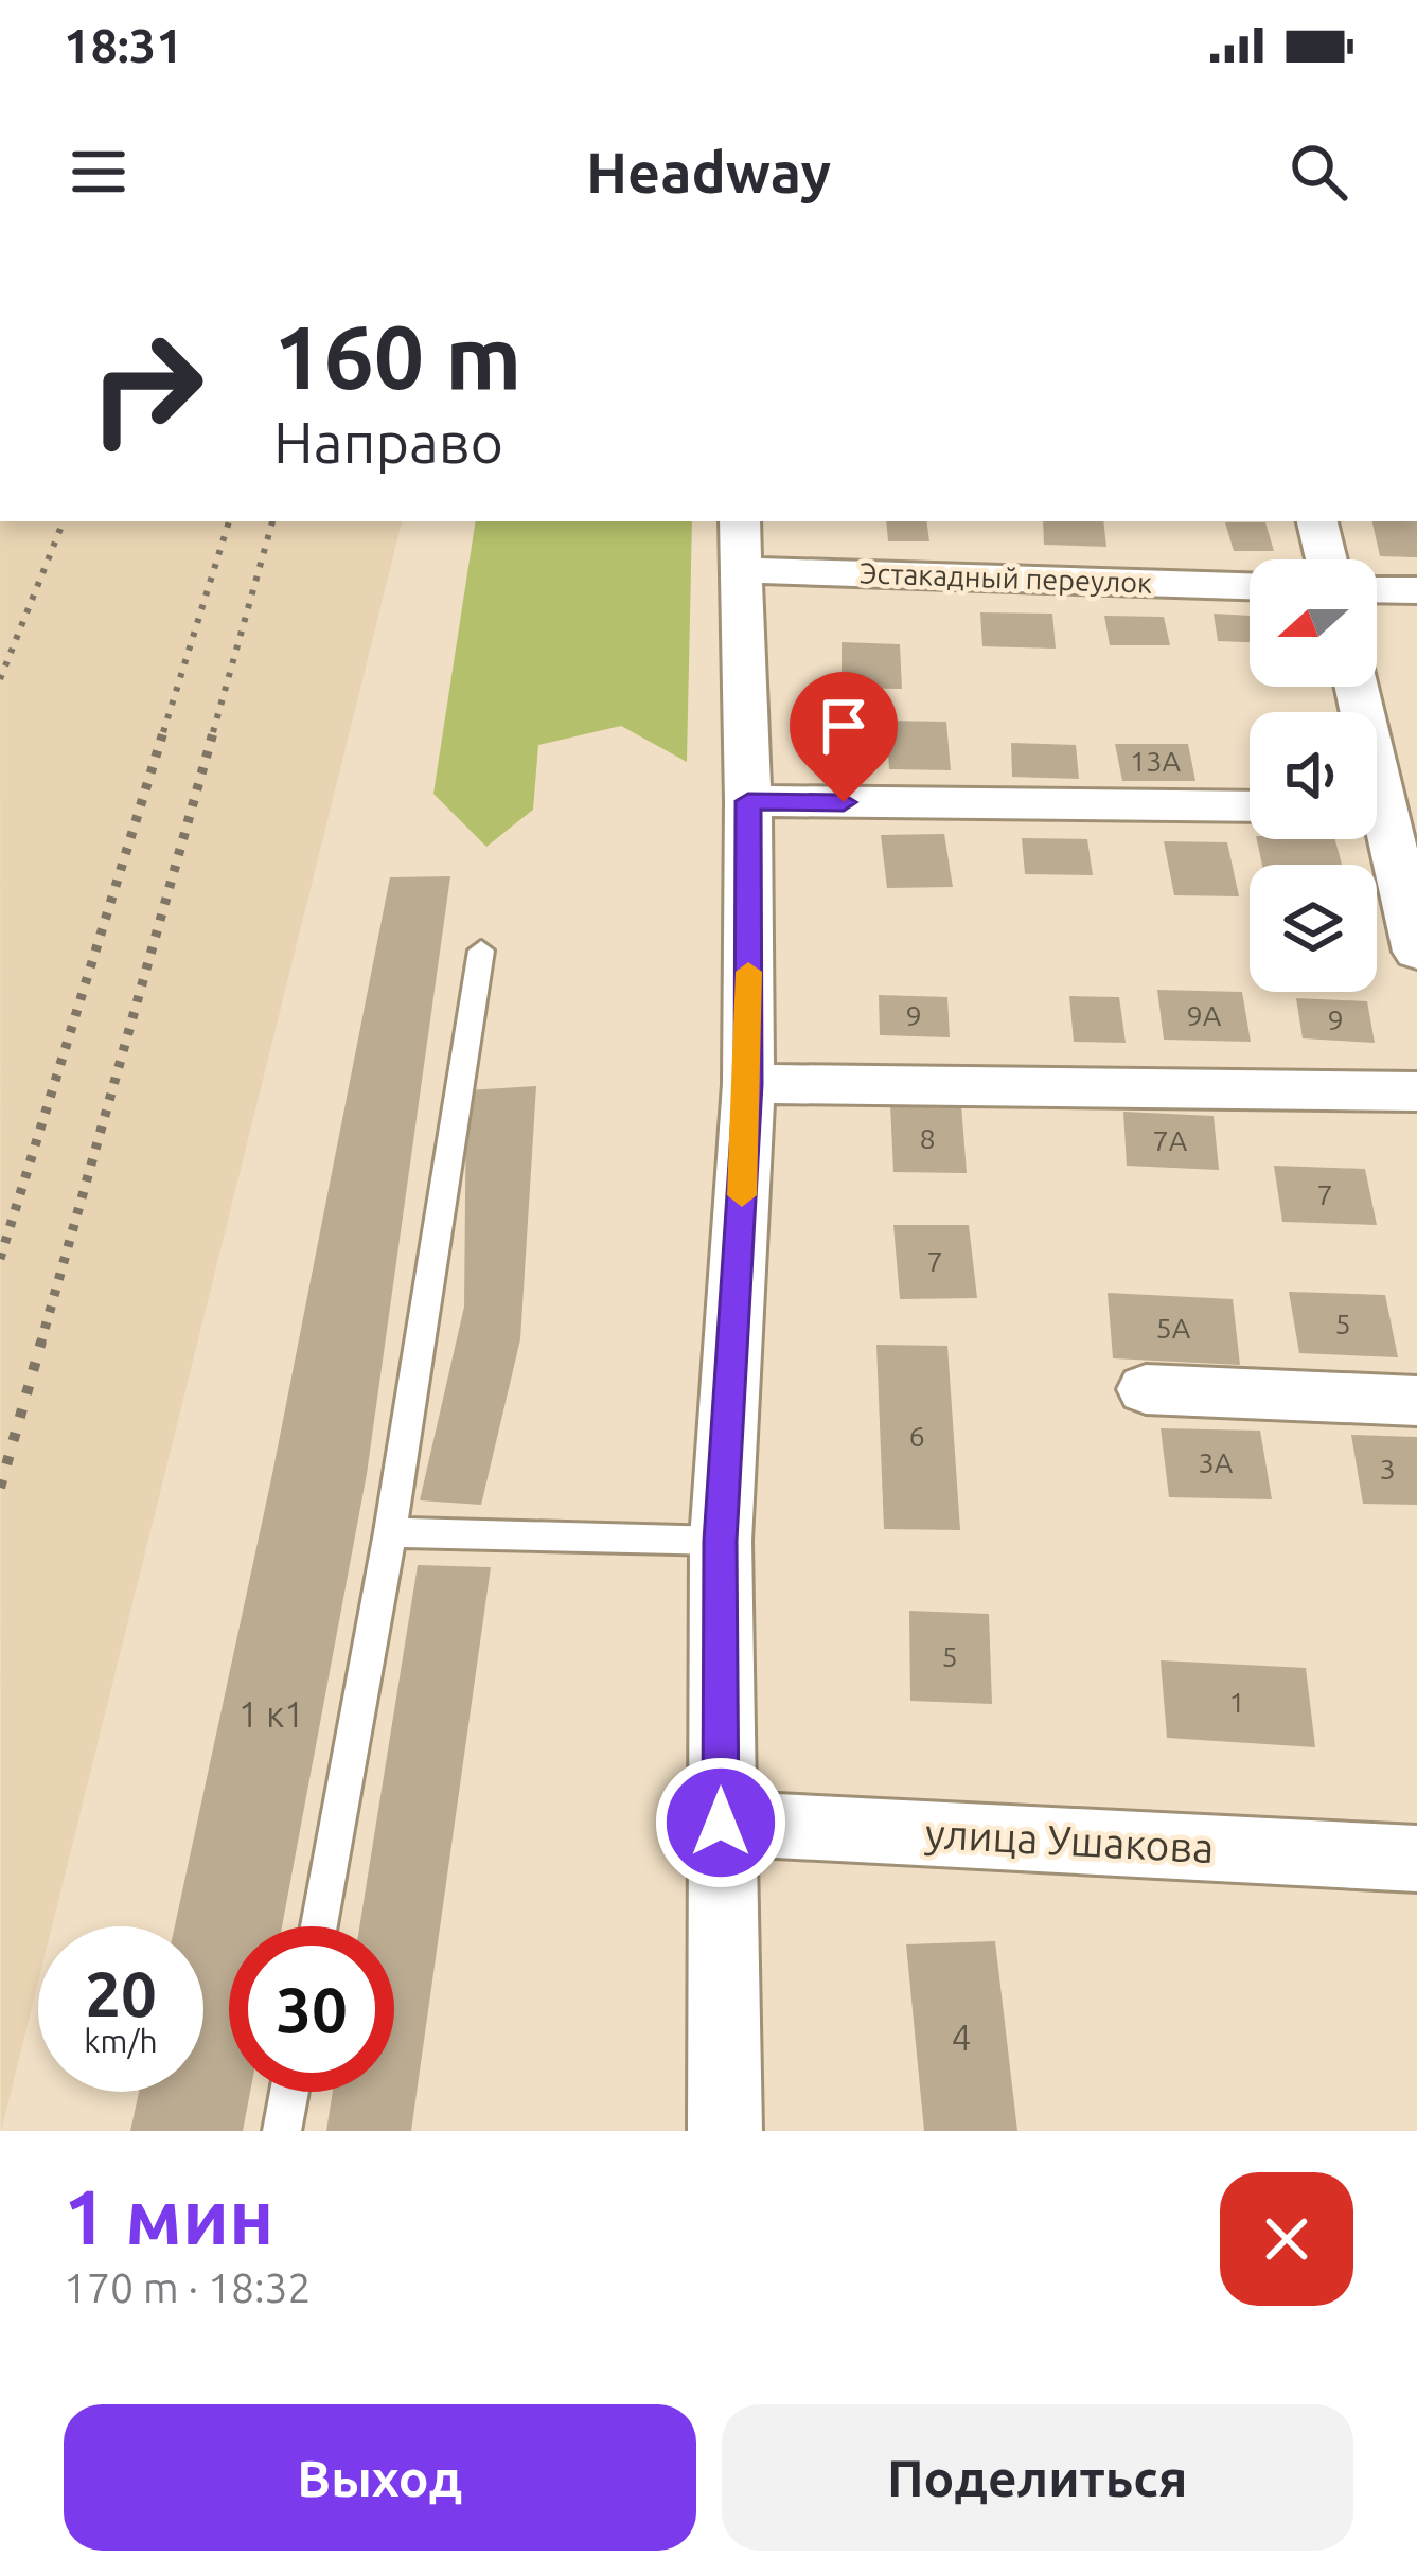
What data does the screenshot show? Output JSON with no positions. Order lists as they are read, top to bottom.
{
  "streets": {
    "street": ["Эстакадный переулок", "улица Ушакова"]
  },
  "house_numbers": [
    "13А",
    "9",
    "9А",
    "9",
    "8",
    "7А",
    "7",
    "7",
    "5",
    "5А",
    "6",
    "3А",
    "3",
    "5",
    "1",
    "1 к1",
    "4"
  ],
  "north": "left",
  "page": {
    "status": "18:31",
    "header": "Headway",
    "turn": ["160 m", "Направо"],
    "speed": "20 km/h",
    "limit": "30",
    "heading": ["1 мин", "170 m · 18:32"],
    "buttons": ["Выход", "Поделиться"]
  }
}
